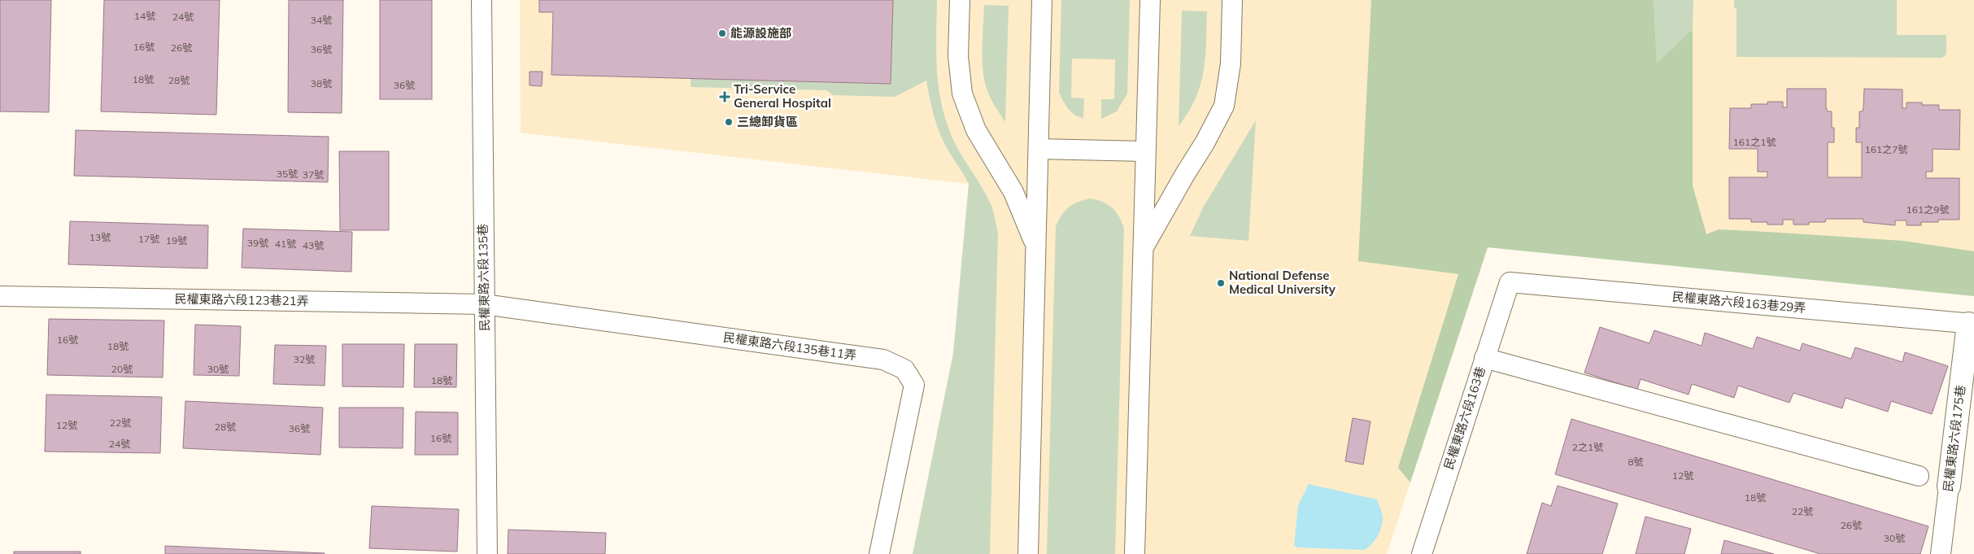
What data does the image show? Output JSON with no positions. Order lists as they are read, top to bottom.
{
  "streets": {
    "street": ["民權東路六段175巷"],
    "lane": [
      "民權東路六段135巷",
      "民權東路六段123巷21弄",
      "民權東路六段163巷29弄",
      "民權東路六段135巷11弄",
      "民權東路六段163巷"
    ]
  },
  "crossings": [
    ["民權東路六段135巷", "民權東路六段123巷21弄"],
    ["民權東路六段135巷", "民權東路六段135巷11弄"],
    ["民權東路六段123巷21弄", "民權東路六段135巷11弄"],
    ["民權東路六段163巷29弄", "民權東路六段163巷"],
    ["民權東路六段163巷29弄", "民權東路六段175巷"]
  ],
  "places": {
    "other": ["能源設施部", "三總卸貨區", "National Defense Medical University"],
    "health": ["Tri-Service General Hospital"]
  },
  "house_numbers": [
    "14號",
    "24號",
    "34號",
    "16號",
    "26號",
    "36號",
    "18號",
    "28號",
    "38號",
    "36號",
    "161之1號",
    "161之7號",
    "35號",
    "37號",
    "161之9號",
    "13號",
    "17號",
    "19號",
    "39號",
    "41號",
    "43號",
    "16號",
    "18號",
    "32號",
    "20號",
    "30號",
    "18號",
    "22號",
    "12號",
    "28號",
    "36號",
    "16號",
    "24號",
    "2之1號",
    "8號",
    "12號",
    "18號",
    "22號",
    "26號",
    "30號"
  ]
}
